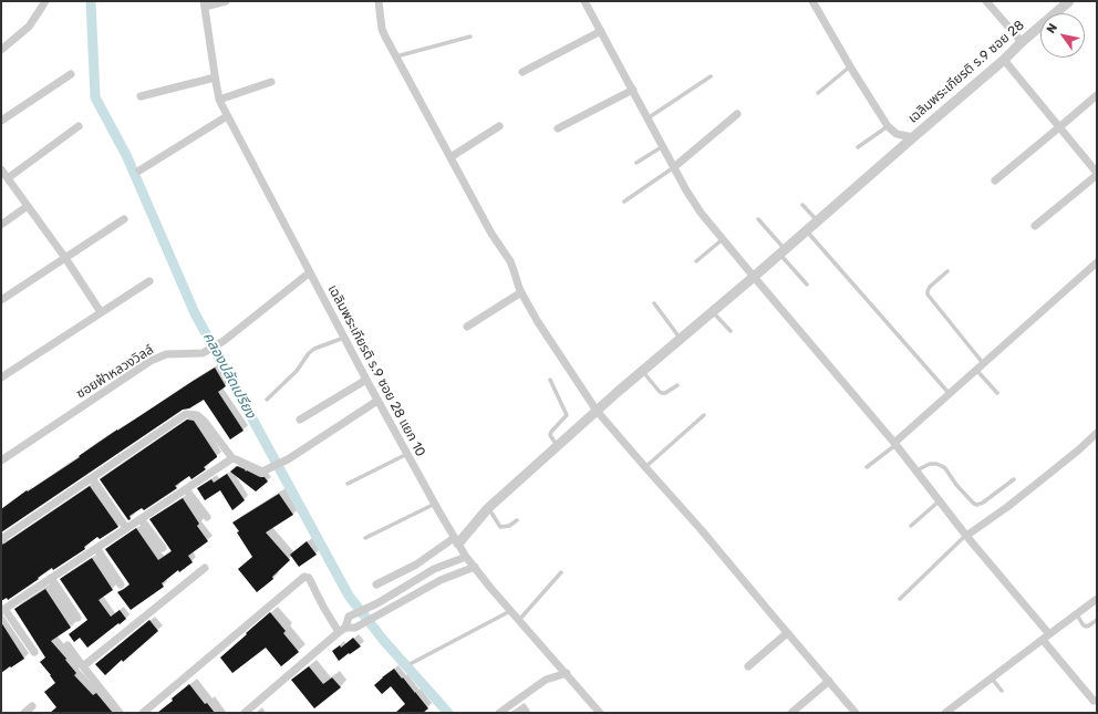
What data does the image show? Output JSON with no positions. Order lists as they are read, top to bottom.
{
  "streets": {
    "street": ["เฉลิมพระเกียรติ ร.9 ซอย 28", "เฉลิมพระเกียรติ ร.9 ซอย 28 แยก 10", "ซอยฟ้าหลวงวิลล์"]
  },
  "crossings": [
    ["เฉลิมพระเกียรติ ร.9 ซอย 28 แยก 10", "ซอยฟ้าหลวงวิลล์"]
  ],
  "water": ["คลองปลัดเปรียง"],
  "north": "top left"
}
